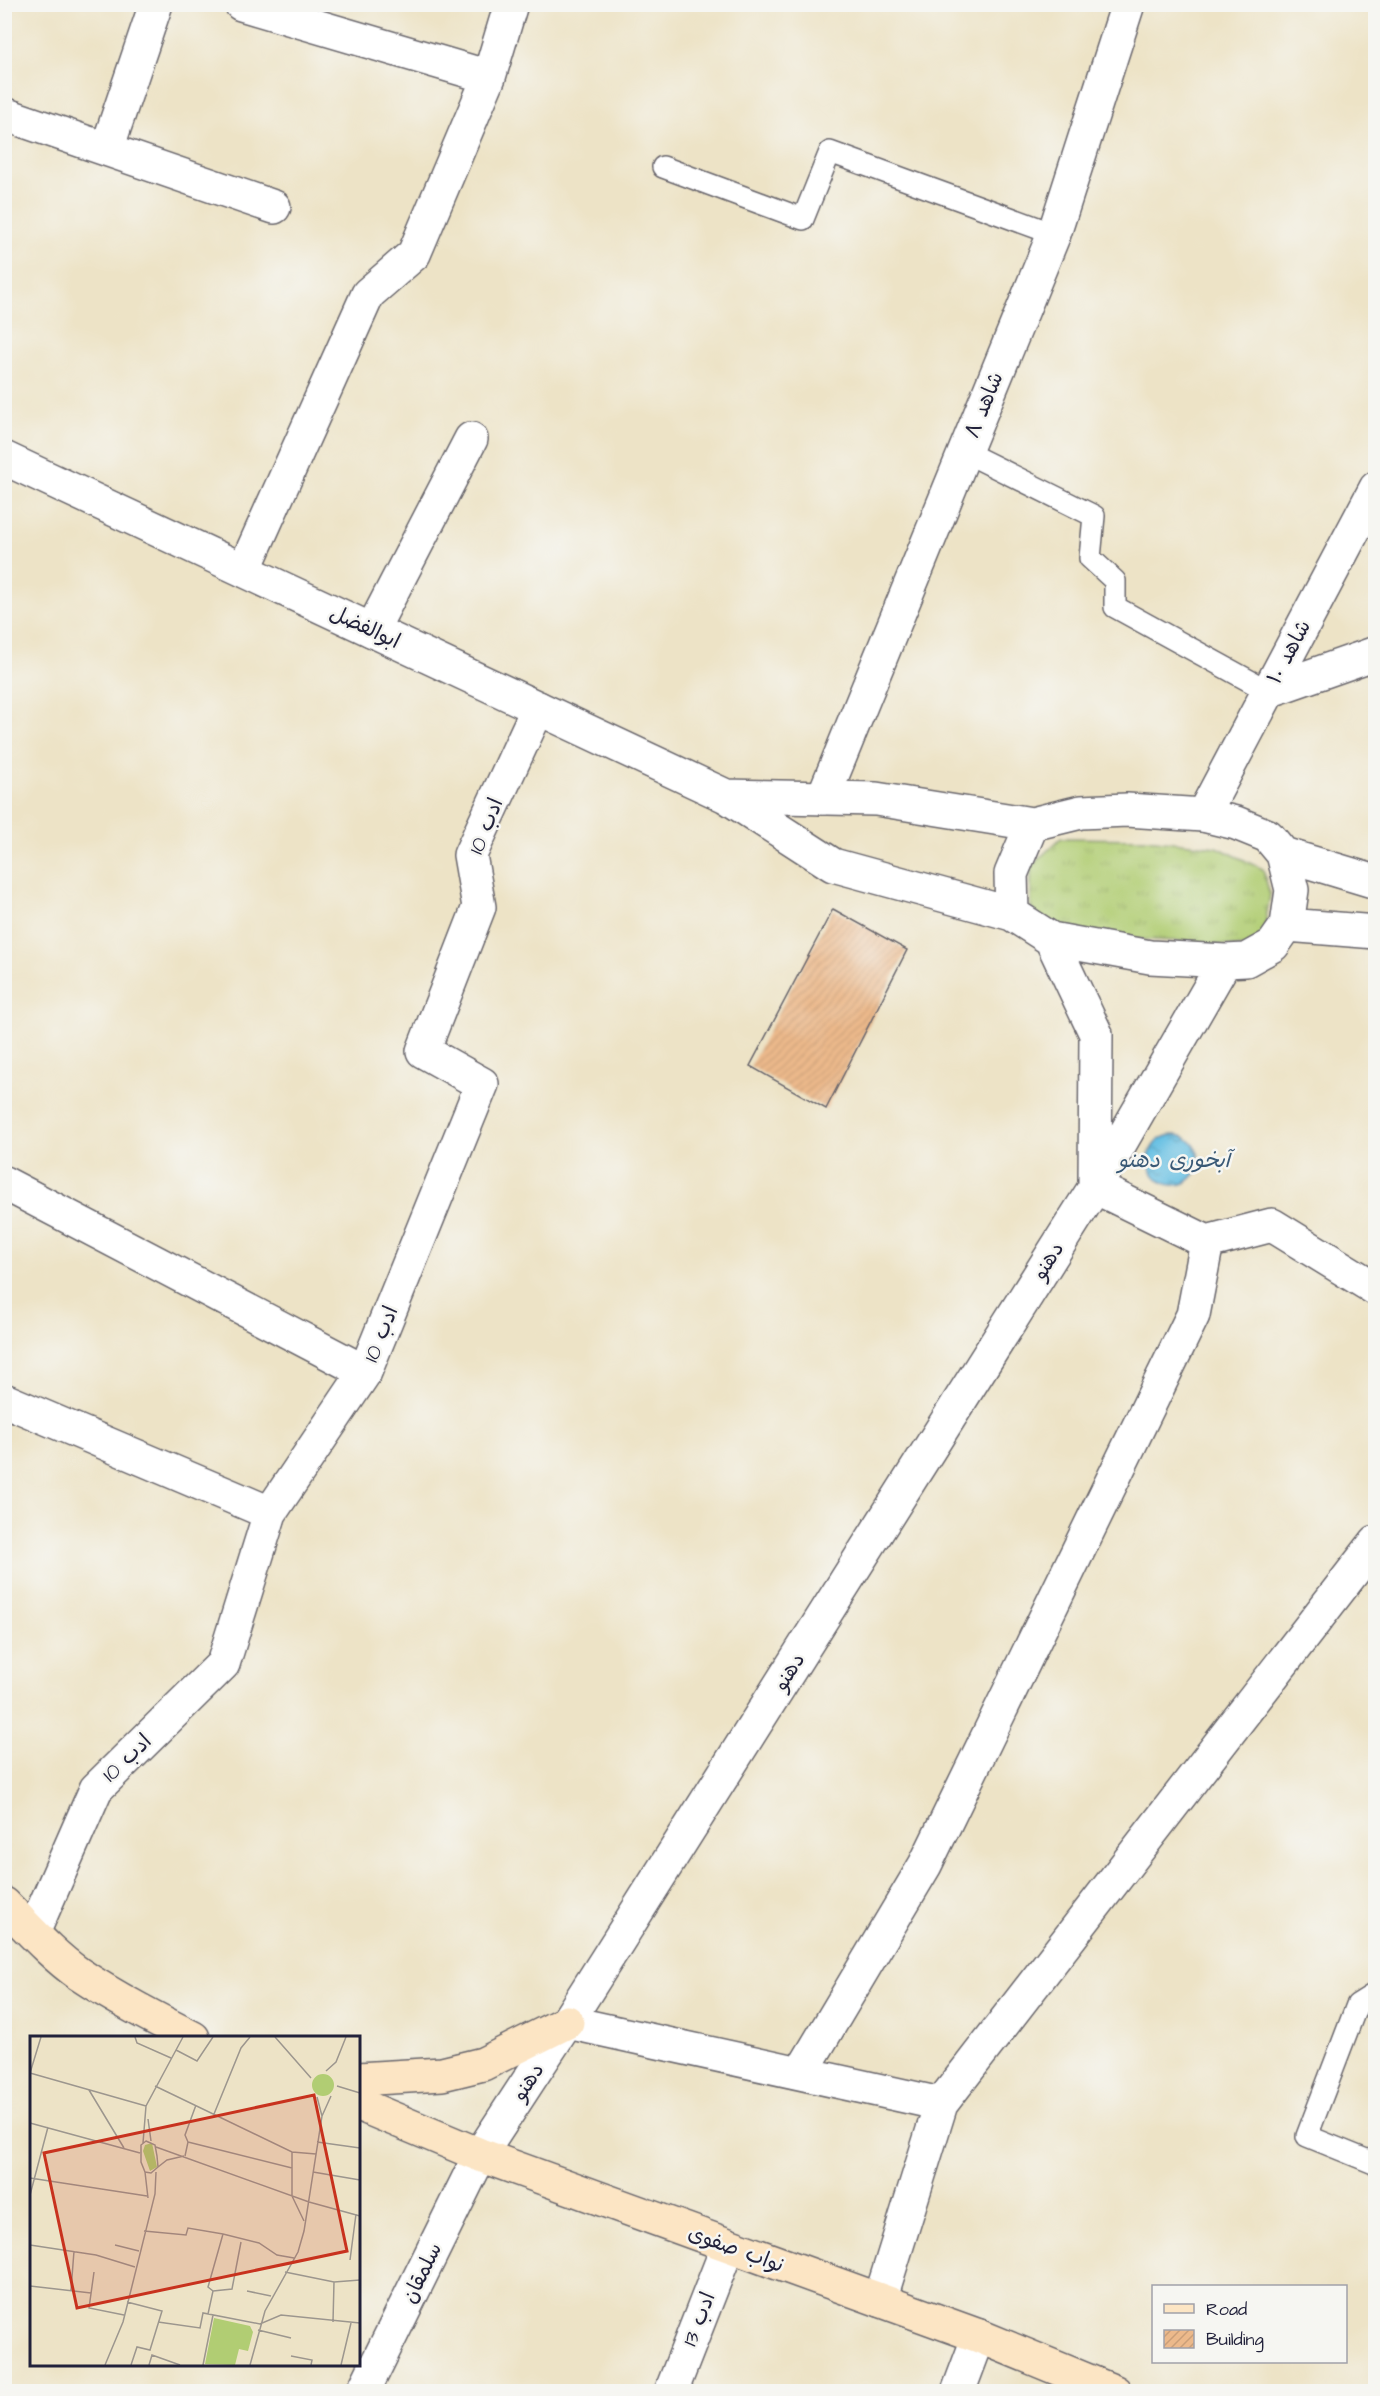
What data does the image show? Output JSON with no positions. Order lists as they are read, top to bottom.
{
  "streets": {
    "main road": ["نواب صفوی"],
    "street": [
      "شاهد ۸",
      "ابوالفضل",
      "شاهد ۱۰",
      "ادب 10",
      "دهنو",
      "سلمقان",
      "ادب 13"
    ]
  },
  "crossings": [
    ["ابوالفضل", "ادب 10"],
    ["دهنو", "نواب صفوی"],
    ["دهنو", "سلمقان"],
    ["نواب صفوی", "سلمقان"],
    ["نواب صفوی", "ادب 13"]
  ],
  "water": ["آبخوری دهنو"],
  "legend": ["Road", "Building"]
}
